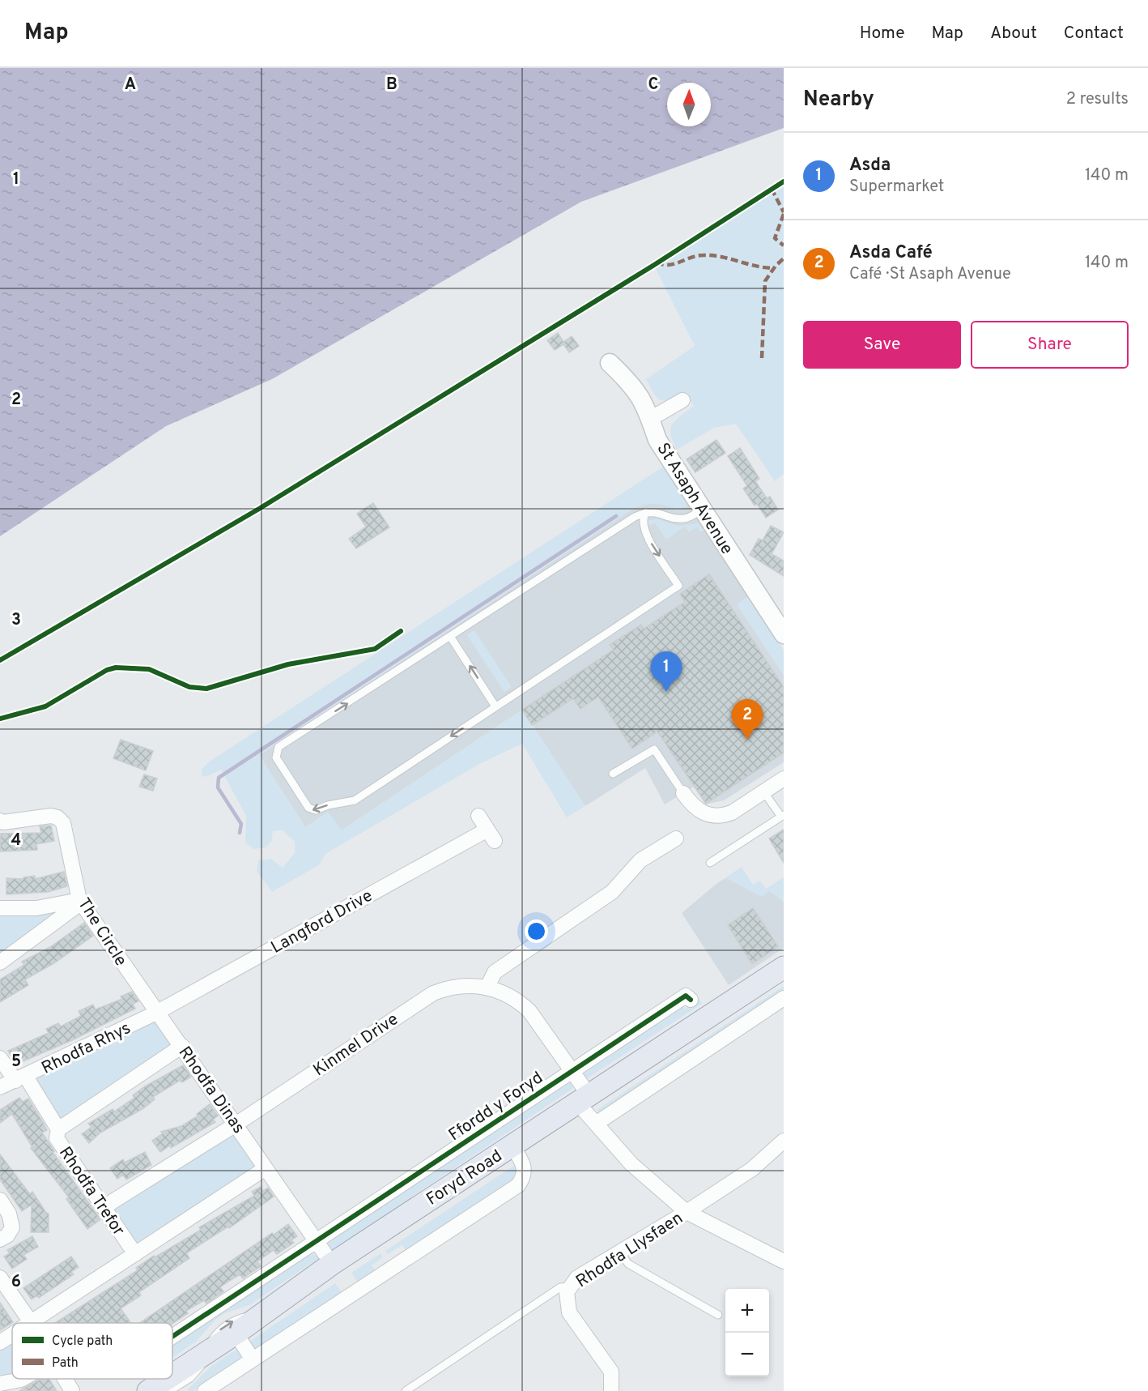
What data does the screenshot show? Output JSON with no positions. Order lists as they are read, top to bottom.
{
  "streets": {
    "main road": ["Foryd Road"],
    "street": [
      "St Asaph Avenue",
      "Langford Drive",
      "The Circle",
      "Kinmel Drive",
      "Rhodfa Rhys",
      "Rhodfa Dinas",
      "Ffordd y Foryd",
      "Rhodfa Trefor",
      "Rhodfa Llysfaen"
    ]
  },
  "crossings": [
    ["Langford Drive", "The Circle"],
    ["Langford Drive", "Rhodfa Rhys"],
    ["Langford Drive", "Rhodfa Dinas"],
    ["The Circle", "Rhodfa Rhys"],
    ["The Circle", "Rhodfa Dinas"],
    ["Kinmel Drive", "Rhodfa Dinas"],
    ["Kinmel Drive", "Ffordd y Foryd"],
    ["Kinmel Drive", "Foryd Road"],
    ["Kinmel Drive", "Rhodfa Trefor"],
    ["Kinmel Drive", "Rhodfa Llysfaen"],
    ["Rhodfa Rhys", "Rhodfa Dinas"],
    ["Rhodfa Rhys", "Rhodfa Trefor"],
    ["Rhodfa Dinas", "Ffordd y Foryd"],
    ["Rhodfa Dinas", "Foryd Road"],
    ["Rhodfa Dinas", "Rhodfa Trefor"]
  ],
  "legend": ["Cycle path", "Path"],
  "north": "top",
  "page": {
    "header": "Map",
    "nav": [
      "Home",
      "Map",
      "About",
      "Contact"
    ],
    "heading": ["Nearby", "2 results"],
    "list": [
      {
        "mark": "1",
        "name": "Asda",
        "note": "Supermarket",
        "value": "140 m"
      },
      {
        "mark": "2",
        "name": "Asda Café",
        "note": "Café · St Asaph Avenue",
        "value": "140 m"
      }
    ],
    "buttons": ["Save", "Share"],
    "pins": ["1", "2"],
    "map_buttons": ["+", "−"]
  },
  "grid": {
    "columns": ["A", "B", "C"],
    "rows": [
      "1",
      "2",
      "3",
      "4",
      "5",
      "6"
    ]
  }
}
